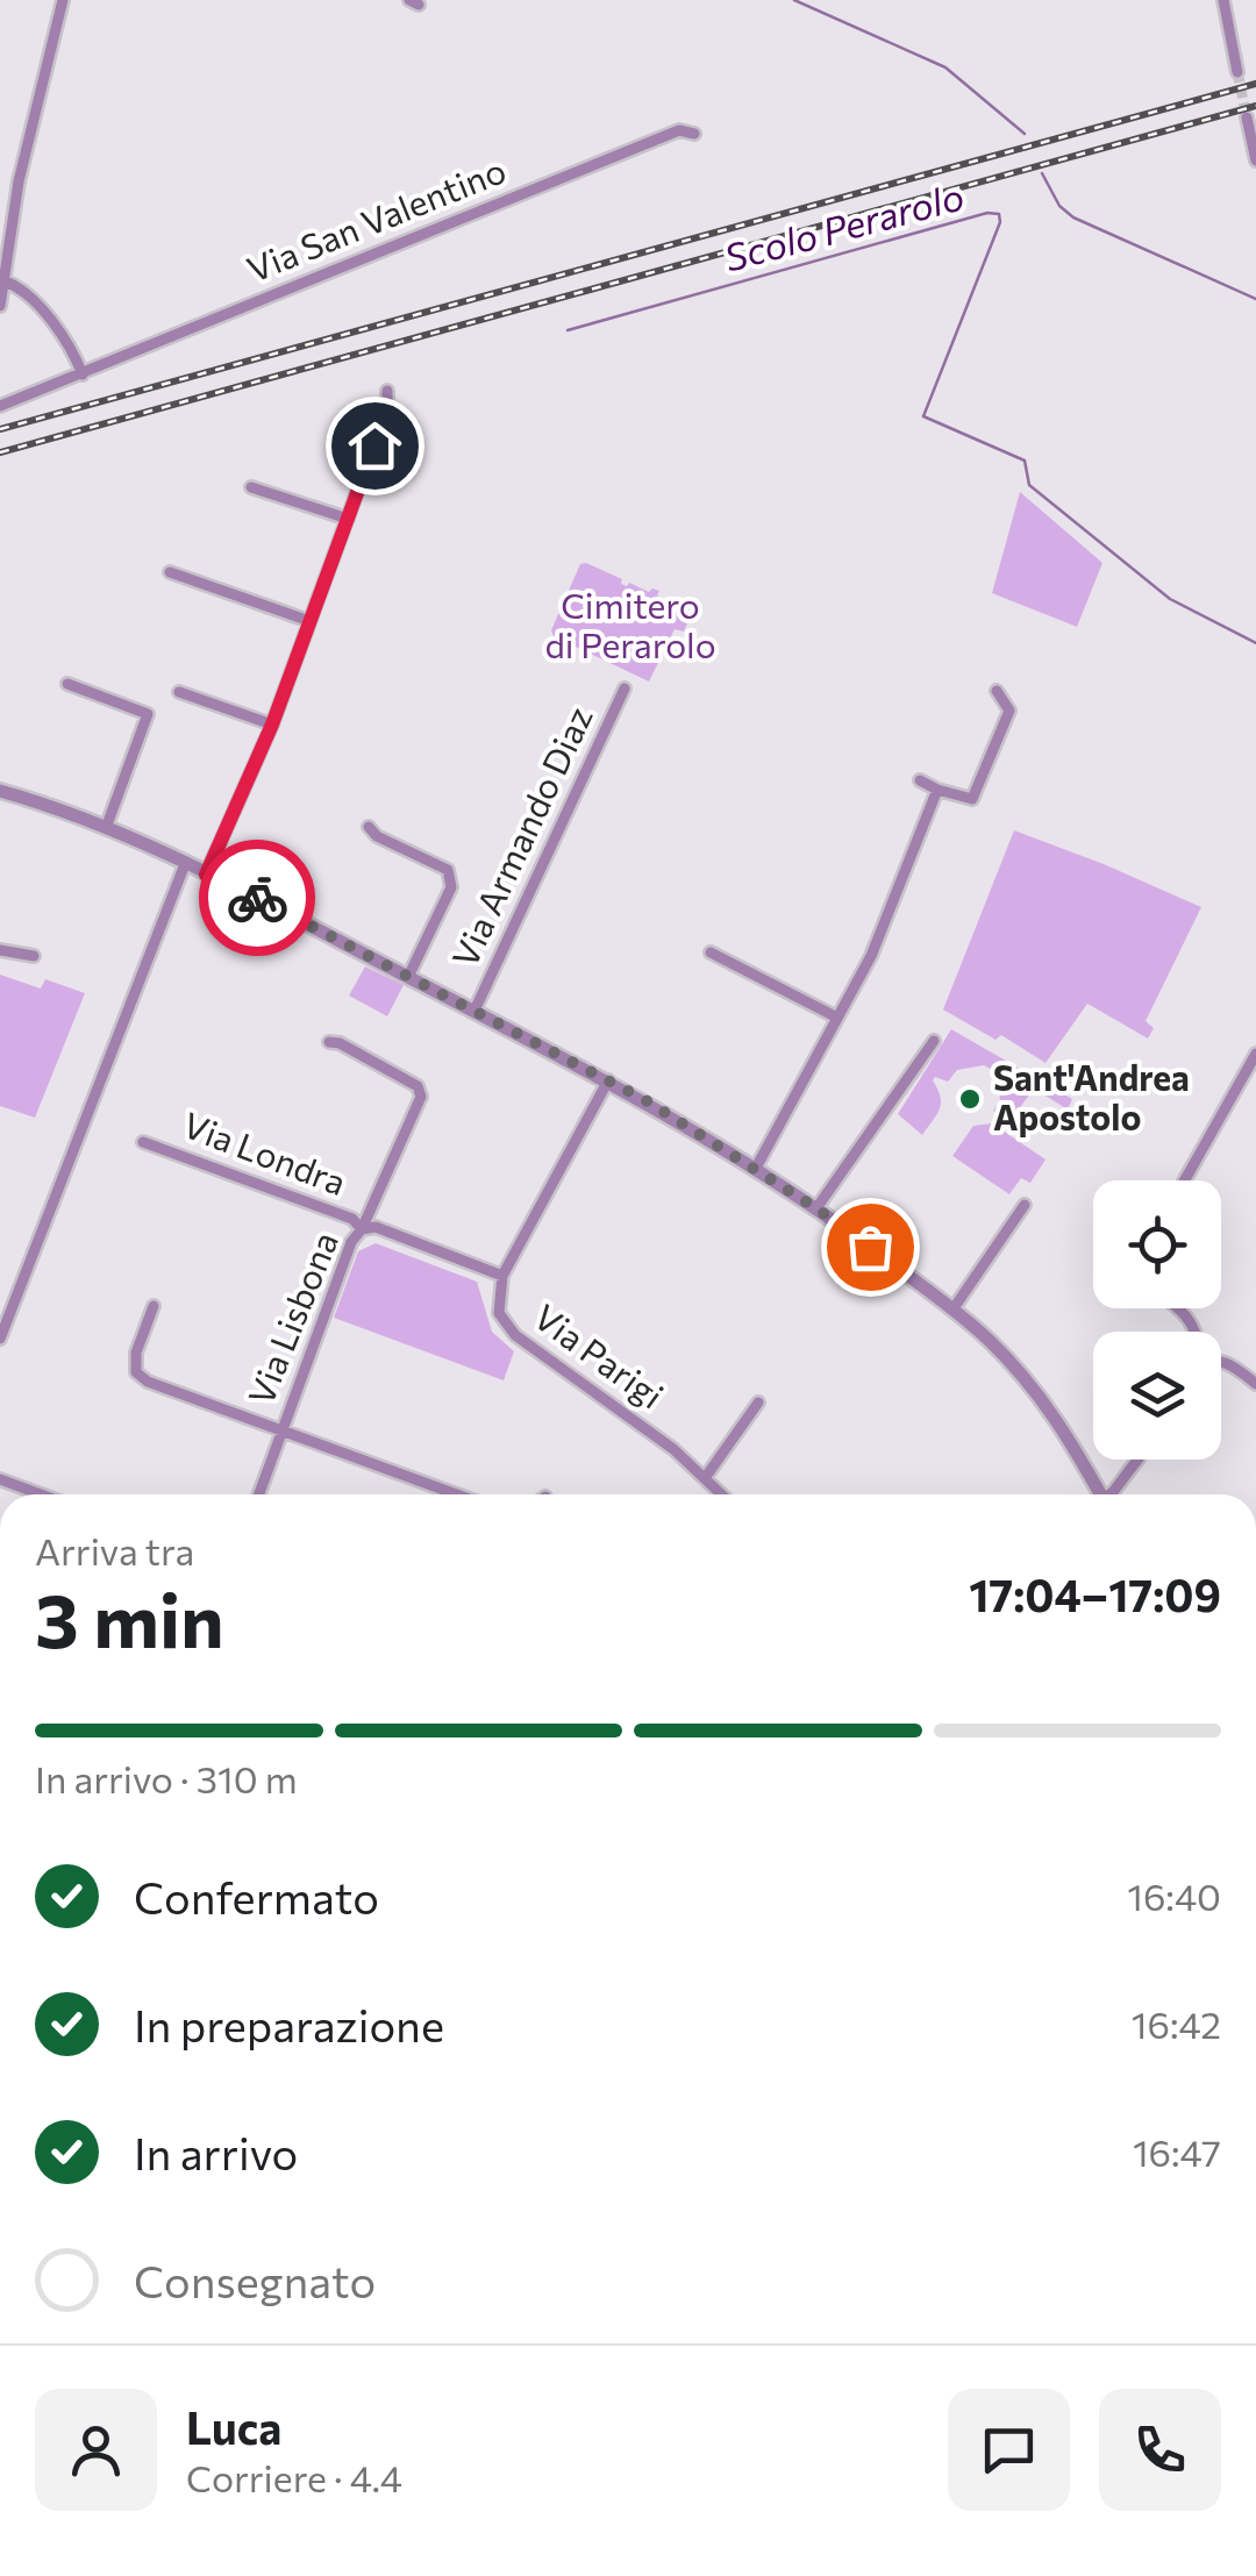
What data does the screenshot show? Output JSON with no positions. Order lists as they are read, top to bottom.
{
  "streets": {
    "street": [
      "Via San Valentino",
      "Via Armando Diaz",
      "Via Londra",
      "Via Lisbona",
      "Via Parigi"
    ]
  },
  "crossings": [
    ["Via Armando Diaz", "Via Parigi"],
    ["Via Londra", "Via Lisbona"],
    ["Via Londra", "Via Parigi"]
  ],
  "water": ["Scolo Perarolo"],
  "parks": ["Cimitero di Perarolo"],
  "places": ["Sant'Andrea Apostolo"],
  "page": {
    "heading": ["3 min", "Arriva tra", "17:04–17:09"],
    "panel": ["Luca", "Corriere · 4.4"],
    "bar": "In arrivo · 310 m",
    "list": [
      ["Confermato", "16:40"],
      ["In preparazione", "16:42"],
      ["In arrivo", "16:47"],
      "Consegnato"
    ]
  }
}
